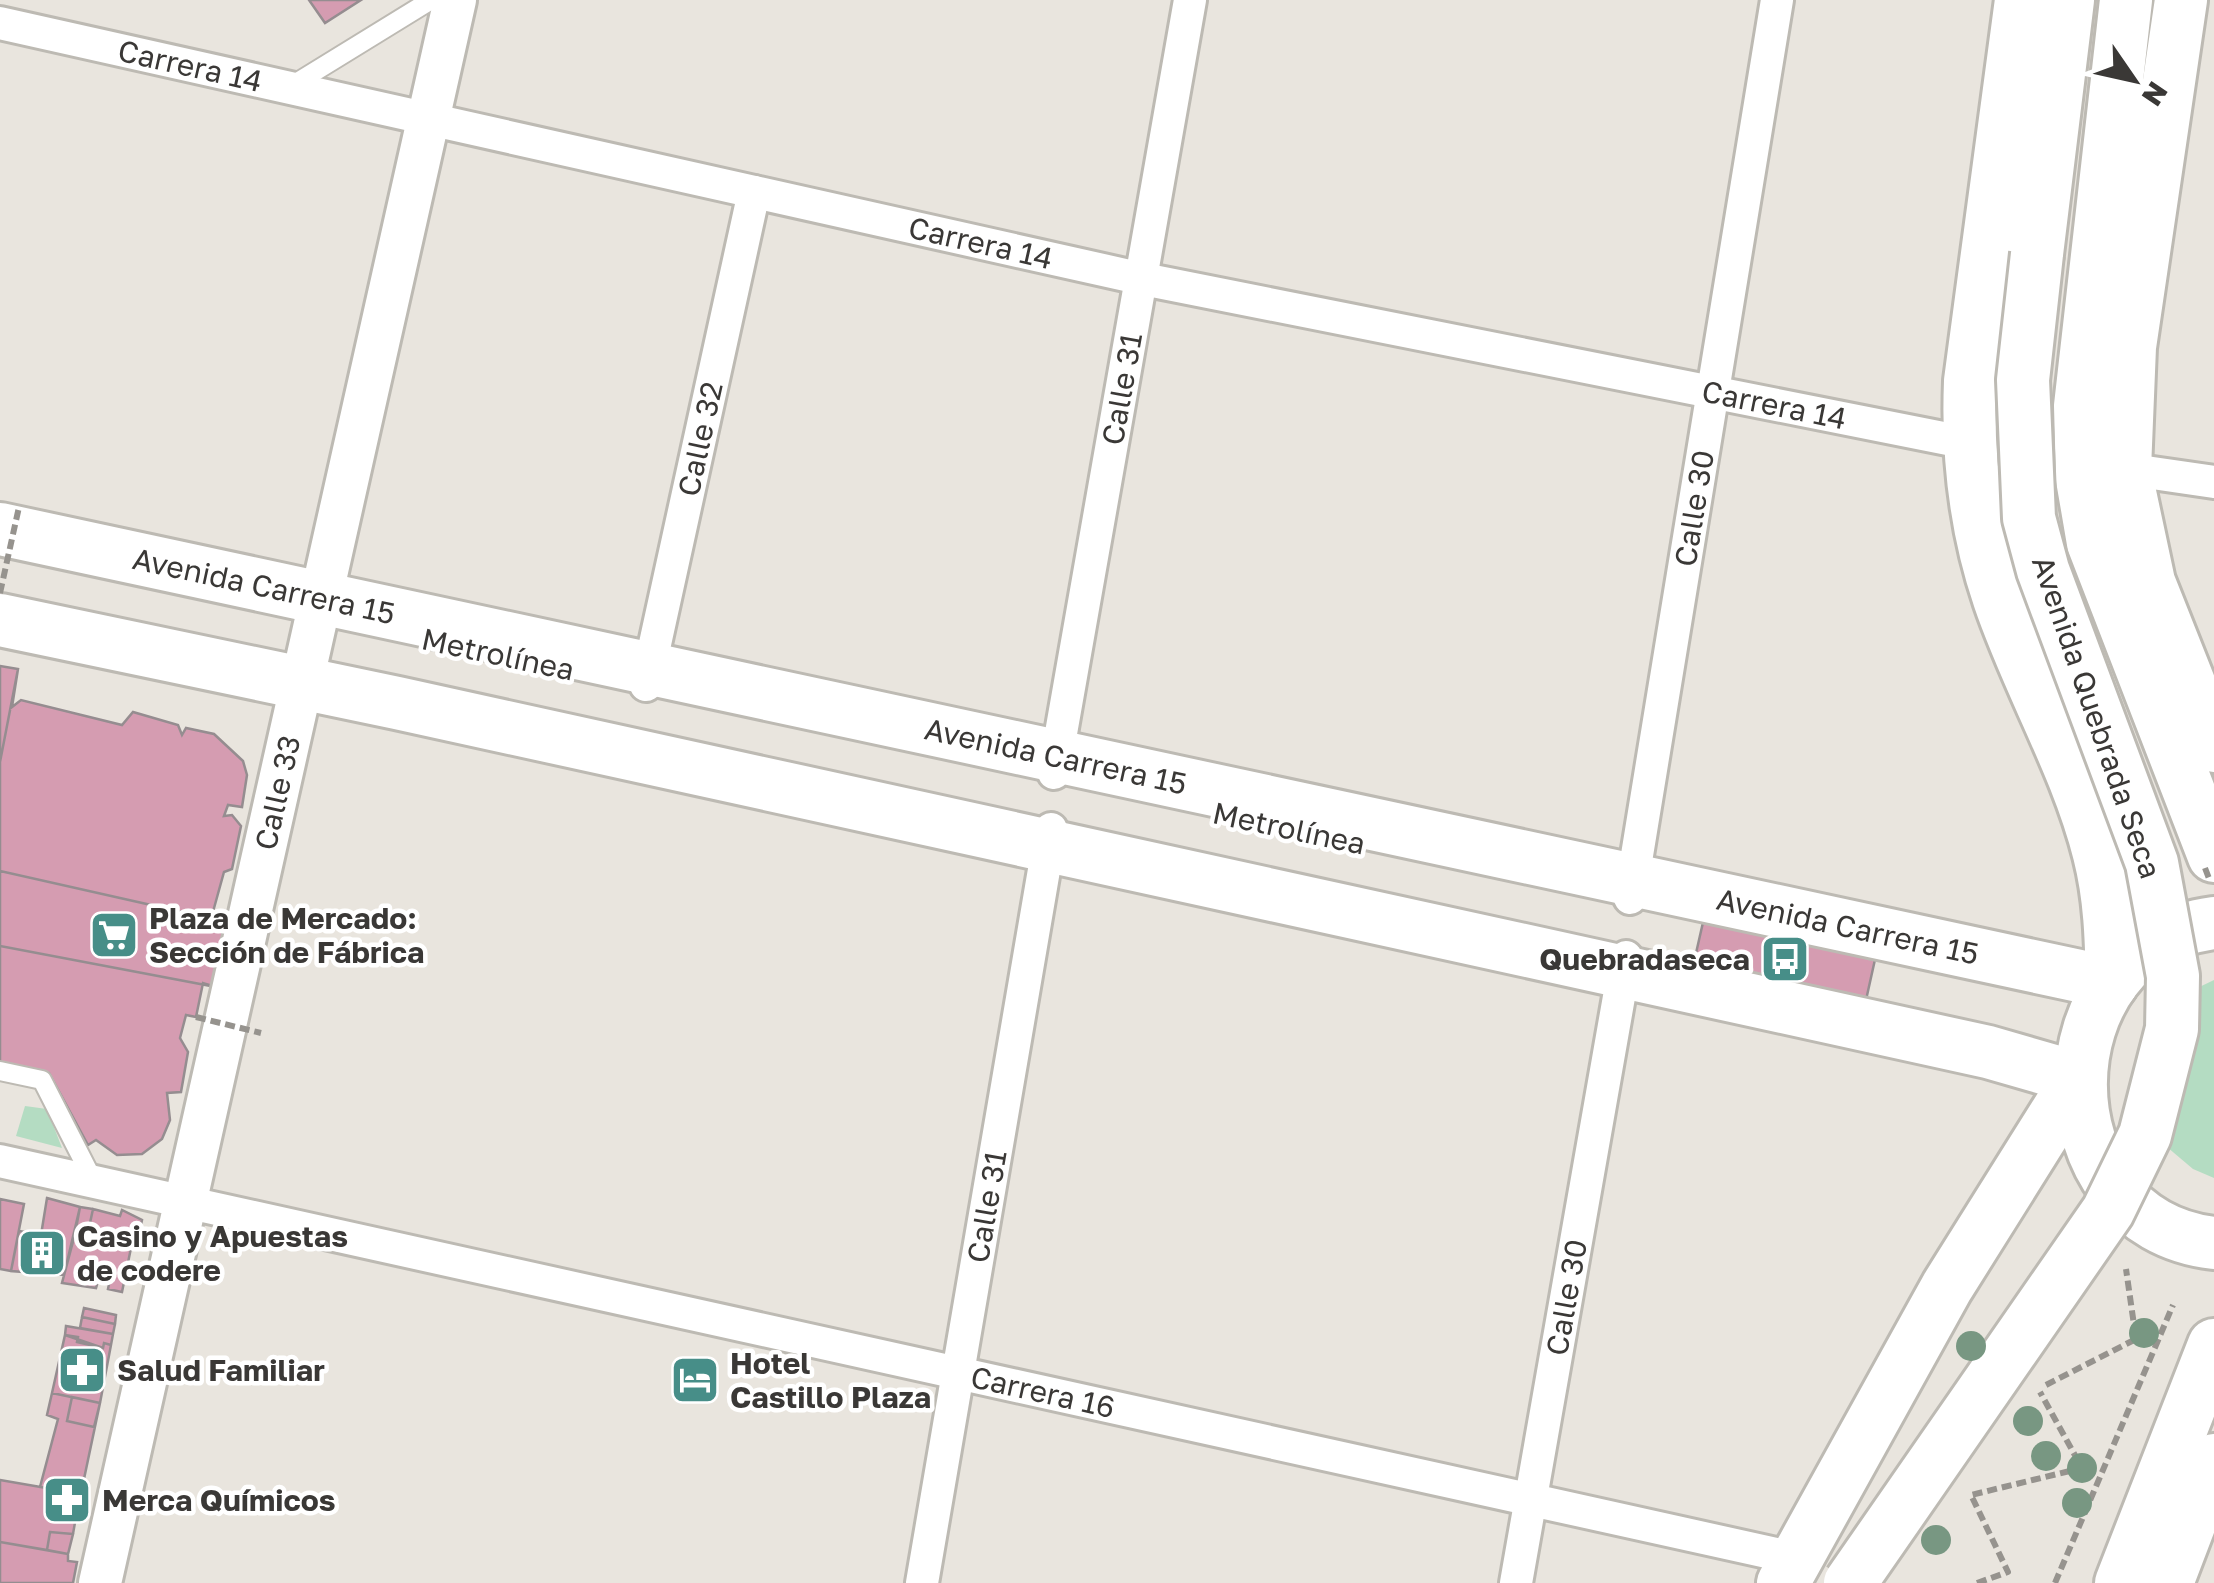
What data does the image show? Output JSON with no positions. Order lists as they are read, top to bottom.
{
  "streets": {
    "main road": ["Avenida Carrera 15", "Avenida Quebrada Seca"],
    "street": [
      "Carrera 14",
      "Calle 31",
      "Calle 32",
      "Calle 30",
      "Calle 33",
      "Carrera 16"
    ],
    "lane": ["Metrolínea"]
  },
  "crossings": [
    ["Carrera 14", "Calle 31"],
    ["Carrera 14", "Calle 32"],
    ["Carrera 14", "Calle 30"],
    ["Carrera 14", "Calle 33"],
    ["Calle 31", "Avenida Carrera 15"],
    ["Calle 31", "Metrolínea"],
    ["Calle 31", "Carrera 16"],
    ["Calle 32", "Avenida Carrera 15"],
    ["Calle 30", "Avenida Carrera 15"],
    ["Calle 30", "Carrera 16"],
    ["Avenida Carrera 15", "Calle 33"],
    ["Calle 33", "Carrera 16"]
  ],
  "places": {
    "supermarket": ["Plaza de Mercado: Sección de Fábrica"],
    "bus stop": ["Quebradaseca"],
    "building": ["Casino y Apuestas de codere"],
    "pharmacy": ["Salud Familiar", "Merca Químicos"],
    "hotel": ["Hotel Castillo Plaza"]
  },
  "north": "bottom right"
}
